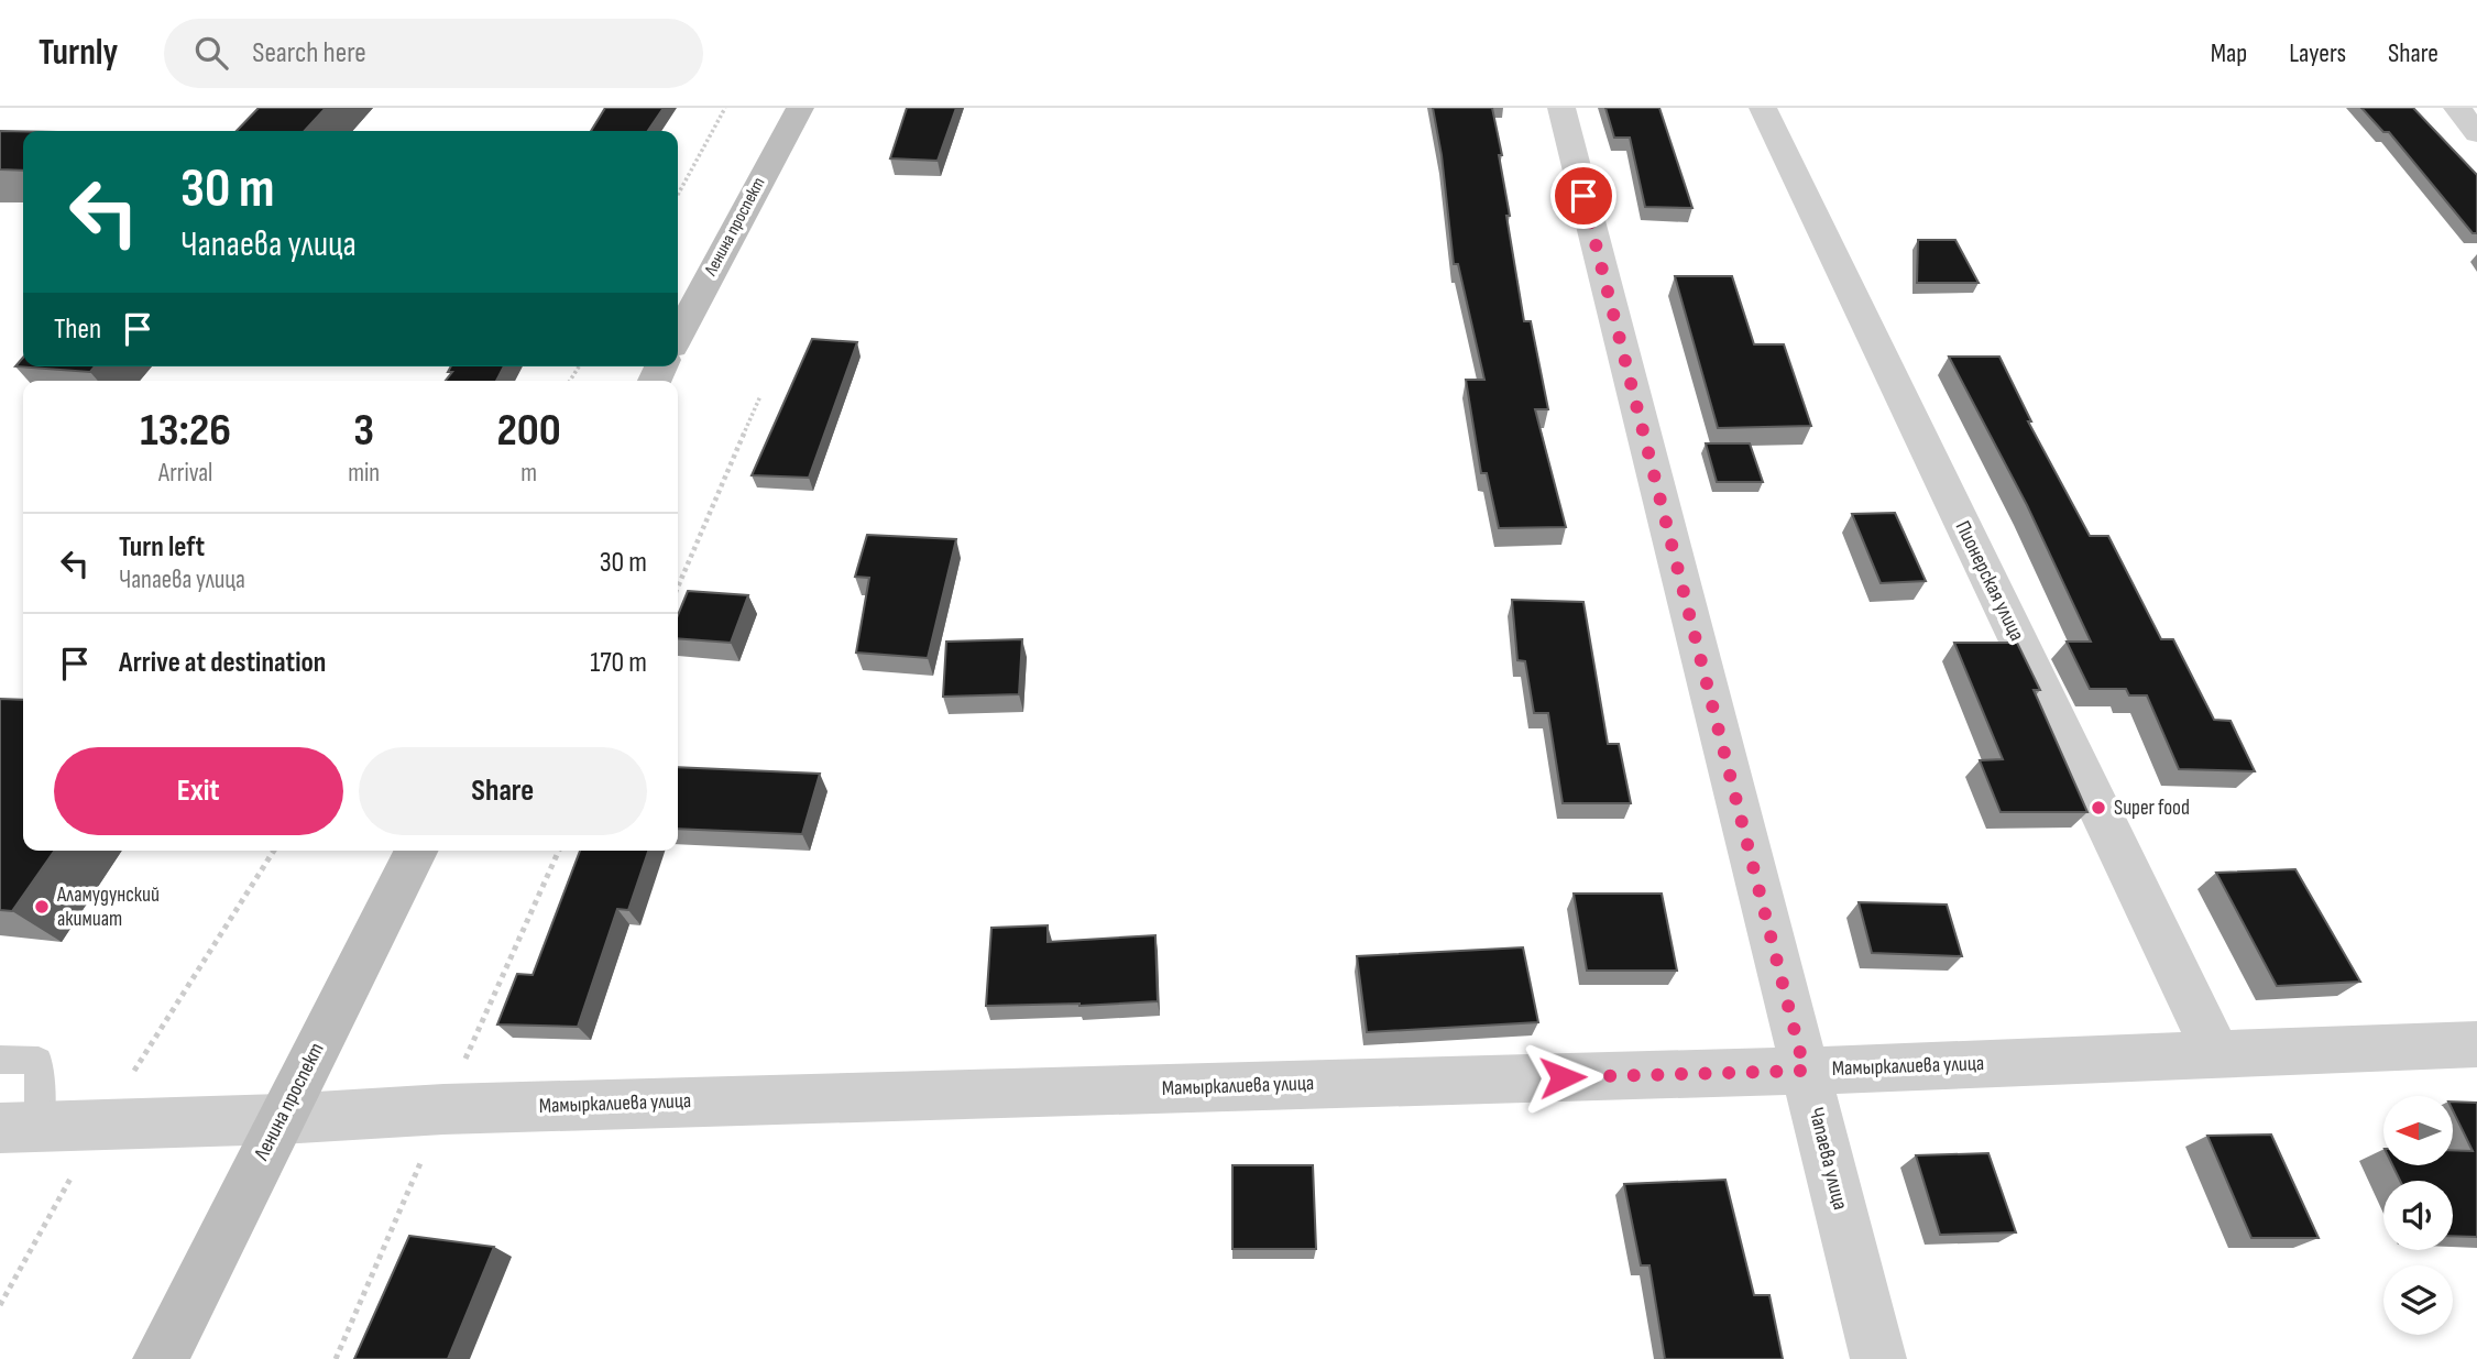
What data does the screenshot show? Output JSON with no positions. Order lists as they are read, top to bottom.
{
  "streets": {
    "main road": ["Ленина проспект"],
    "street": ["Пионерская улица", "Мамыркалиева улица", "Чапаева улица"]
  },
  "crossings": [
    ["Ленина проспект", "Мамыркалиева улица"],
    ["Пионерская улица", "Мамыркалиева улица"],
    ["Мамыркалиева улица", "Чапаева улица"]
  ],
  "places": ["Super food", "Аламудунский акимиат"],
  "north": "left",
  "page": {
    "header": "Turnly",
    "search": "Search here",
    "nav": ["Map", "Layers", "Share"],
    "turn": ["30 m", "Чапаева улица"],
    "then": "Then",
    "eta": [
      "13:26",
      "Arrival",
      "3",
      "min",
      "200",
      "m"
    ],
    "list": [
      {
        "name": "Turn left",
        "note": "Чапаева улица",
        "value": "30 m"
      },
      {
        "name": "Arrive at destination",
        "value": "170 m"
      }
    ],
    "buttons": ["Exit", "Share"]
  }
}
